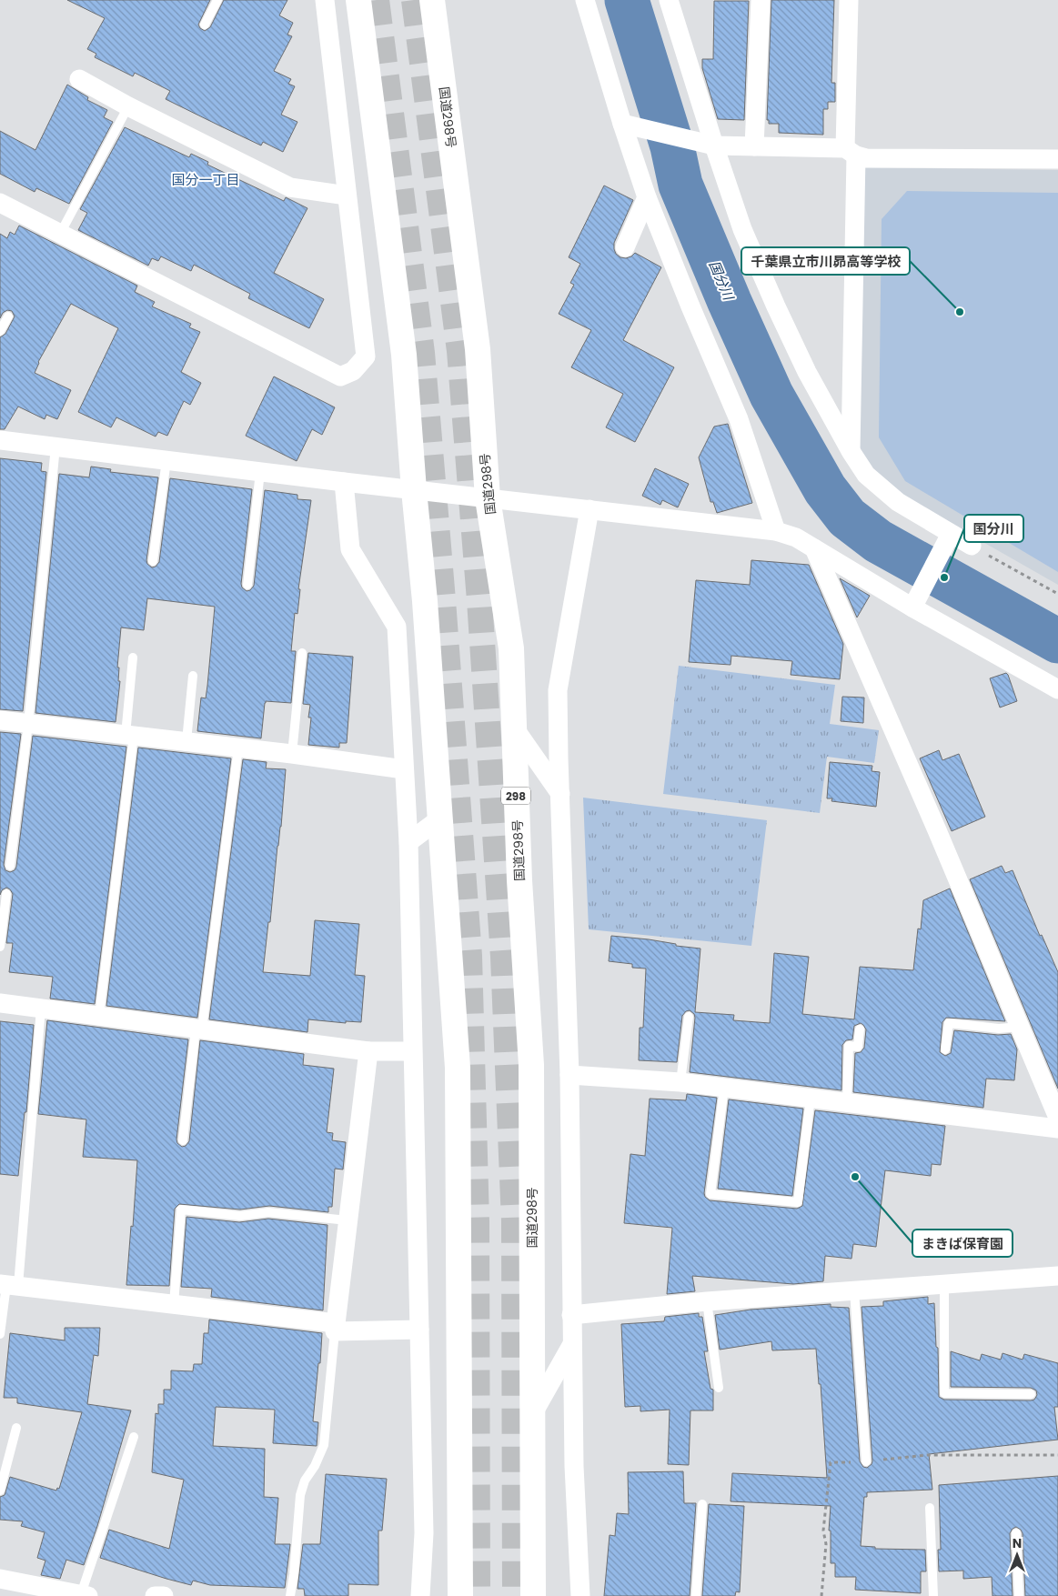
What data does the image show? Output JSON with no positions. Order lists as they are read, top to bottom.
{
  "streets": {
    "highway": ["国道298号", "298"]
  },
  "districts": ["国分一丁目"],
  "water": ["国分川"],
  "places": ["千葉県立市川昴高等学校", "国分川", "まきば保育園"],
  "north": "top"
}
